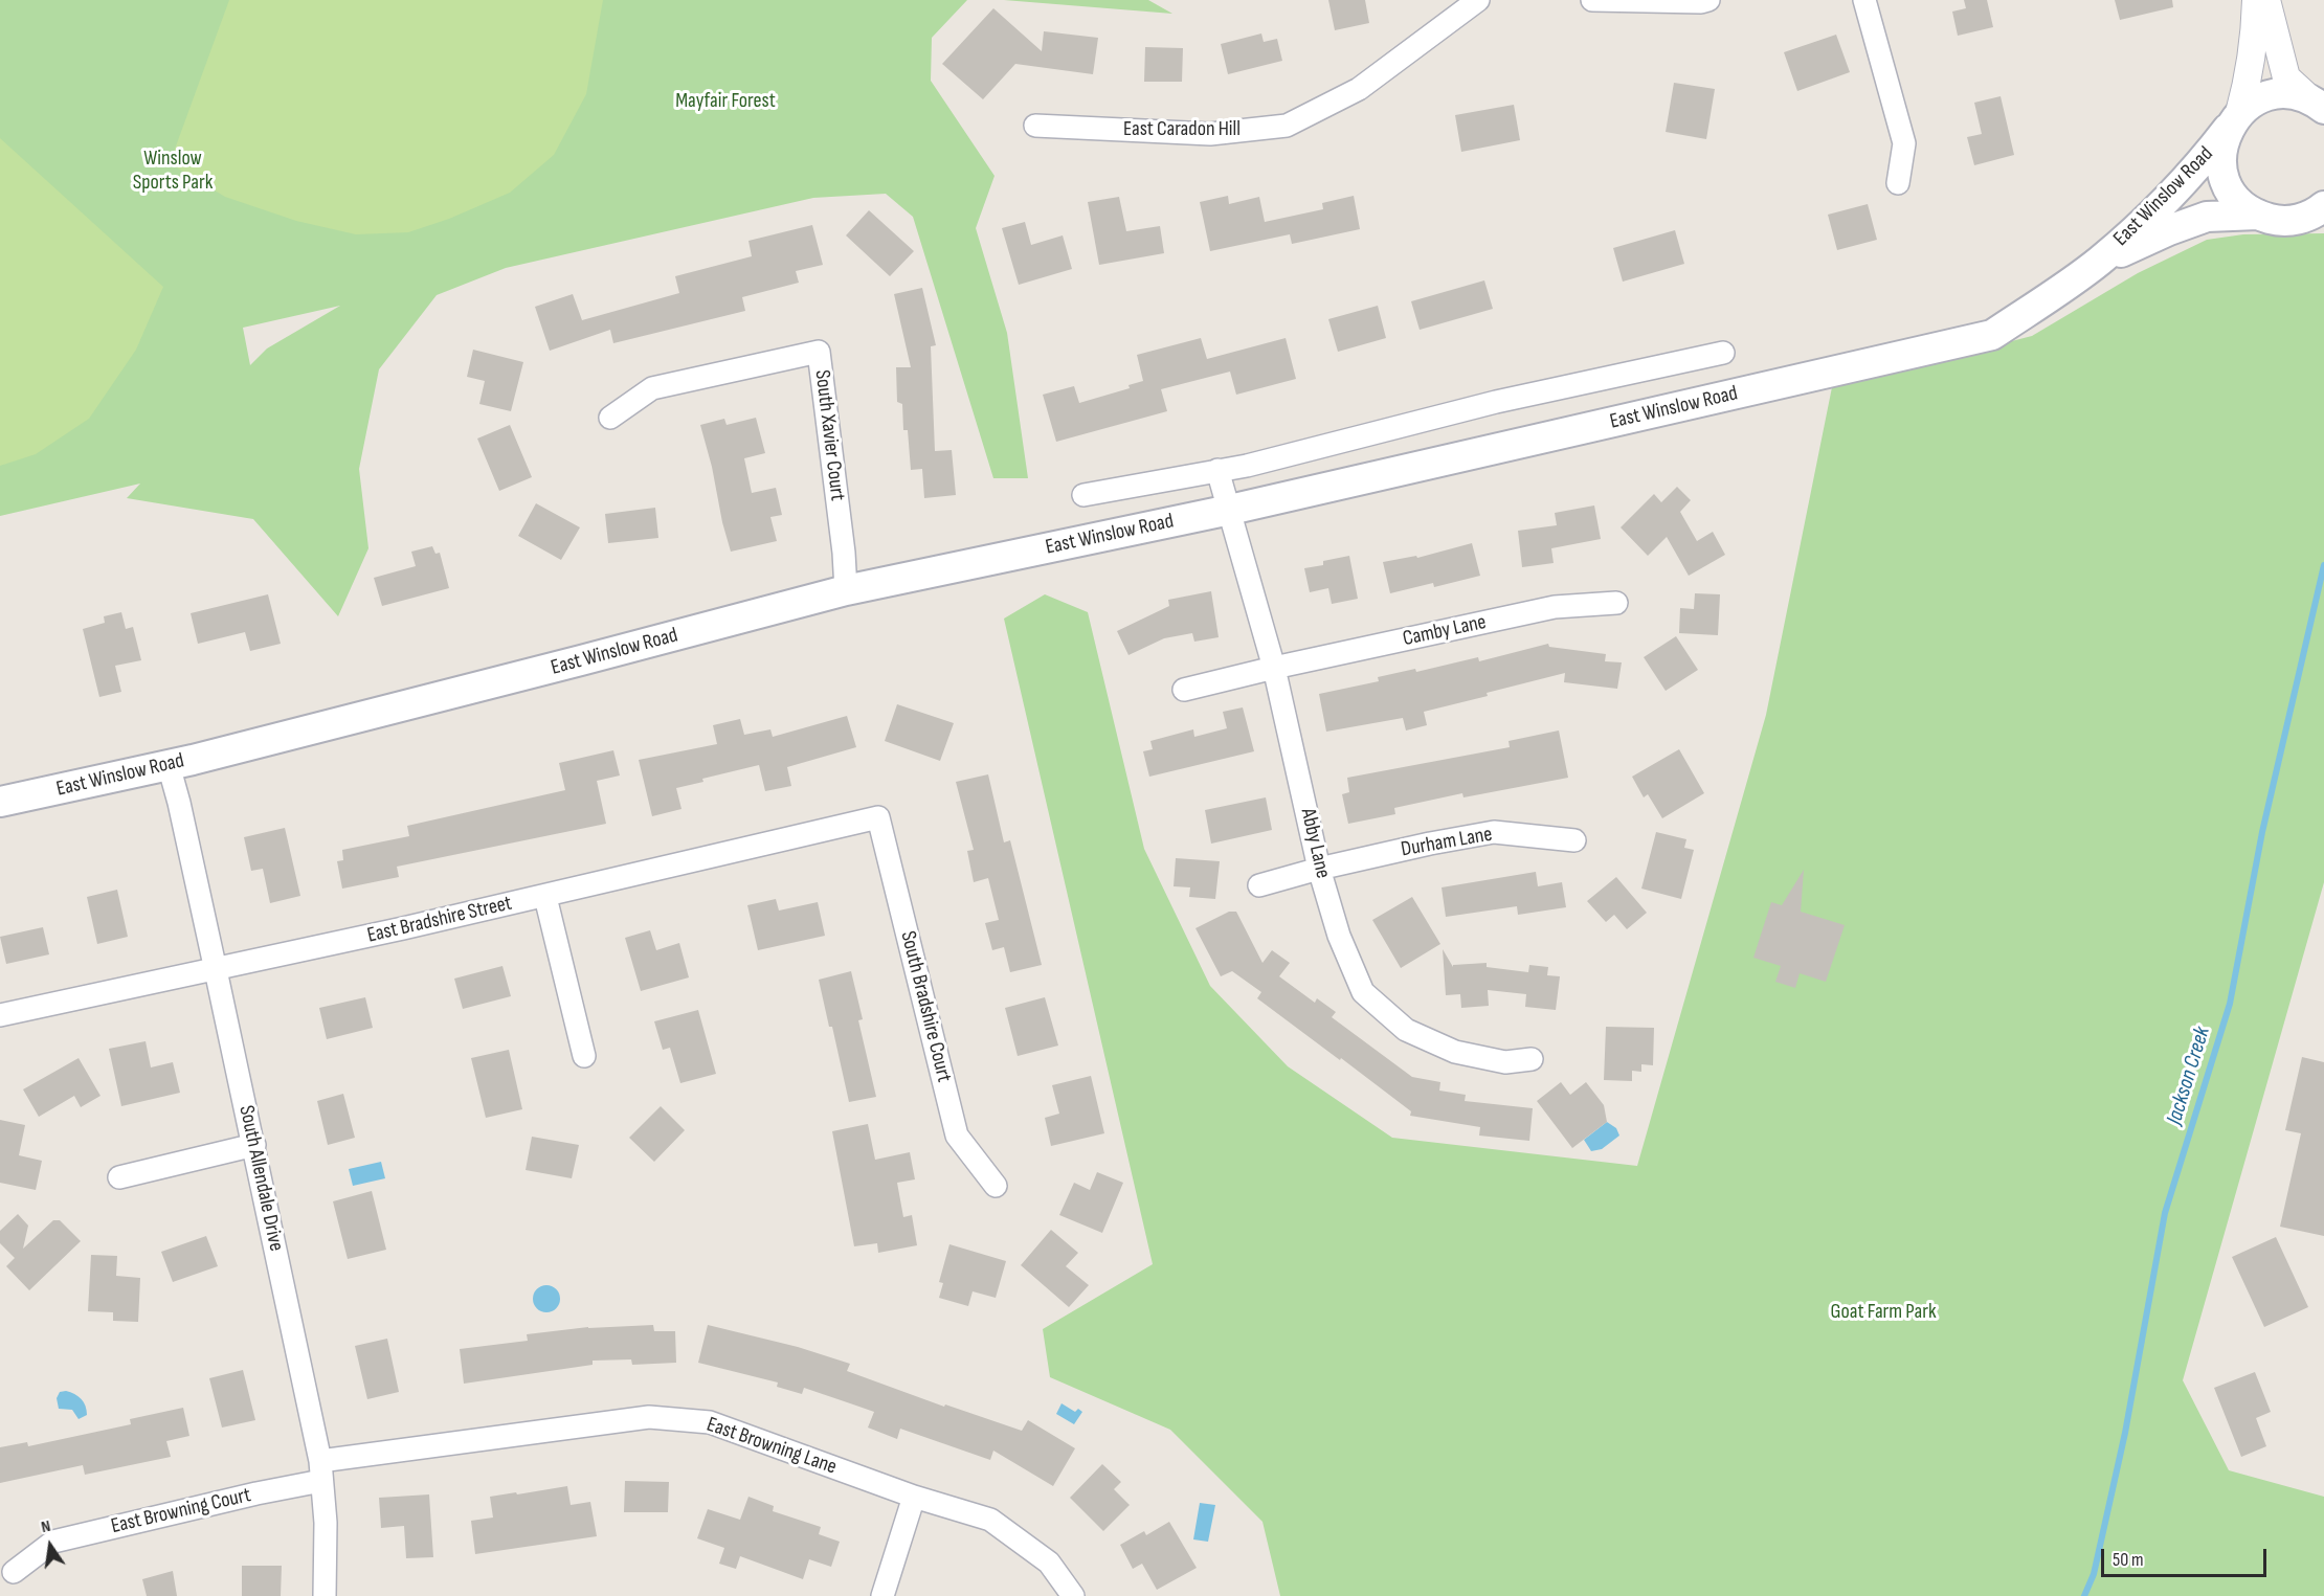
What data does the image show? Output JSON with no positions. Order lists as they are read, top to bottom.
{
  "streets": {
    "main road": ["East Winslow Road"],
    "street": [
      "East Caradon Hill",
      "South Xavier Court",
      "Camby Lane",
      "Durham Lane",
      "Abby Lane",
      "East Bradshire Street",
      "South Bradshire Court",
      "South Allendale Drive",
      "East Browning Lane",
      "East Browning Court"
    ]
  },
  "crossings": [
    ["East Winslow Road", "South Xavier Court"],
    ["East Winslow Road", "Abby Lane"],
    ["East Winslow Road", "South Allendale Drive"],
    ["Camby Lane", "Abby Lane"],
    ["Durham Lane", "Abby Lane"],
    ["East Bradshire Street", "South Bradshire Court"],
    ["East Bradshire Street", "South Allendale Drive"],
    ["South Allendale Drive", "East Browning Lane"],
    ["South Allendale Drive", "East Browning Court"],
    ["East Browning Lane", "East Browning Court"]
  ],
  "water": ["Jackson Creek"],
  "parks": ["Mayfair Forest", "Winslow Sports Park", "Goat Farm Park"],
  "scale_bar": "50 m",
  "north": "top"
}
